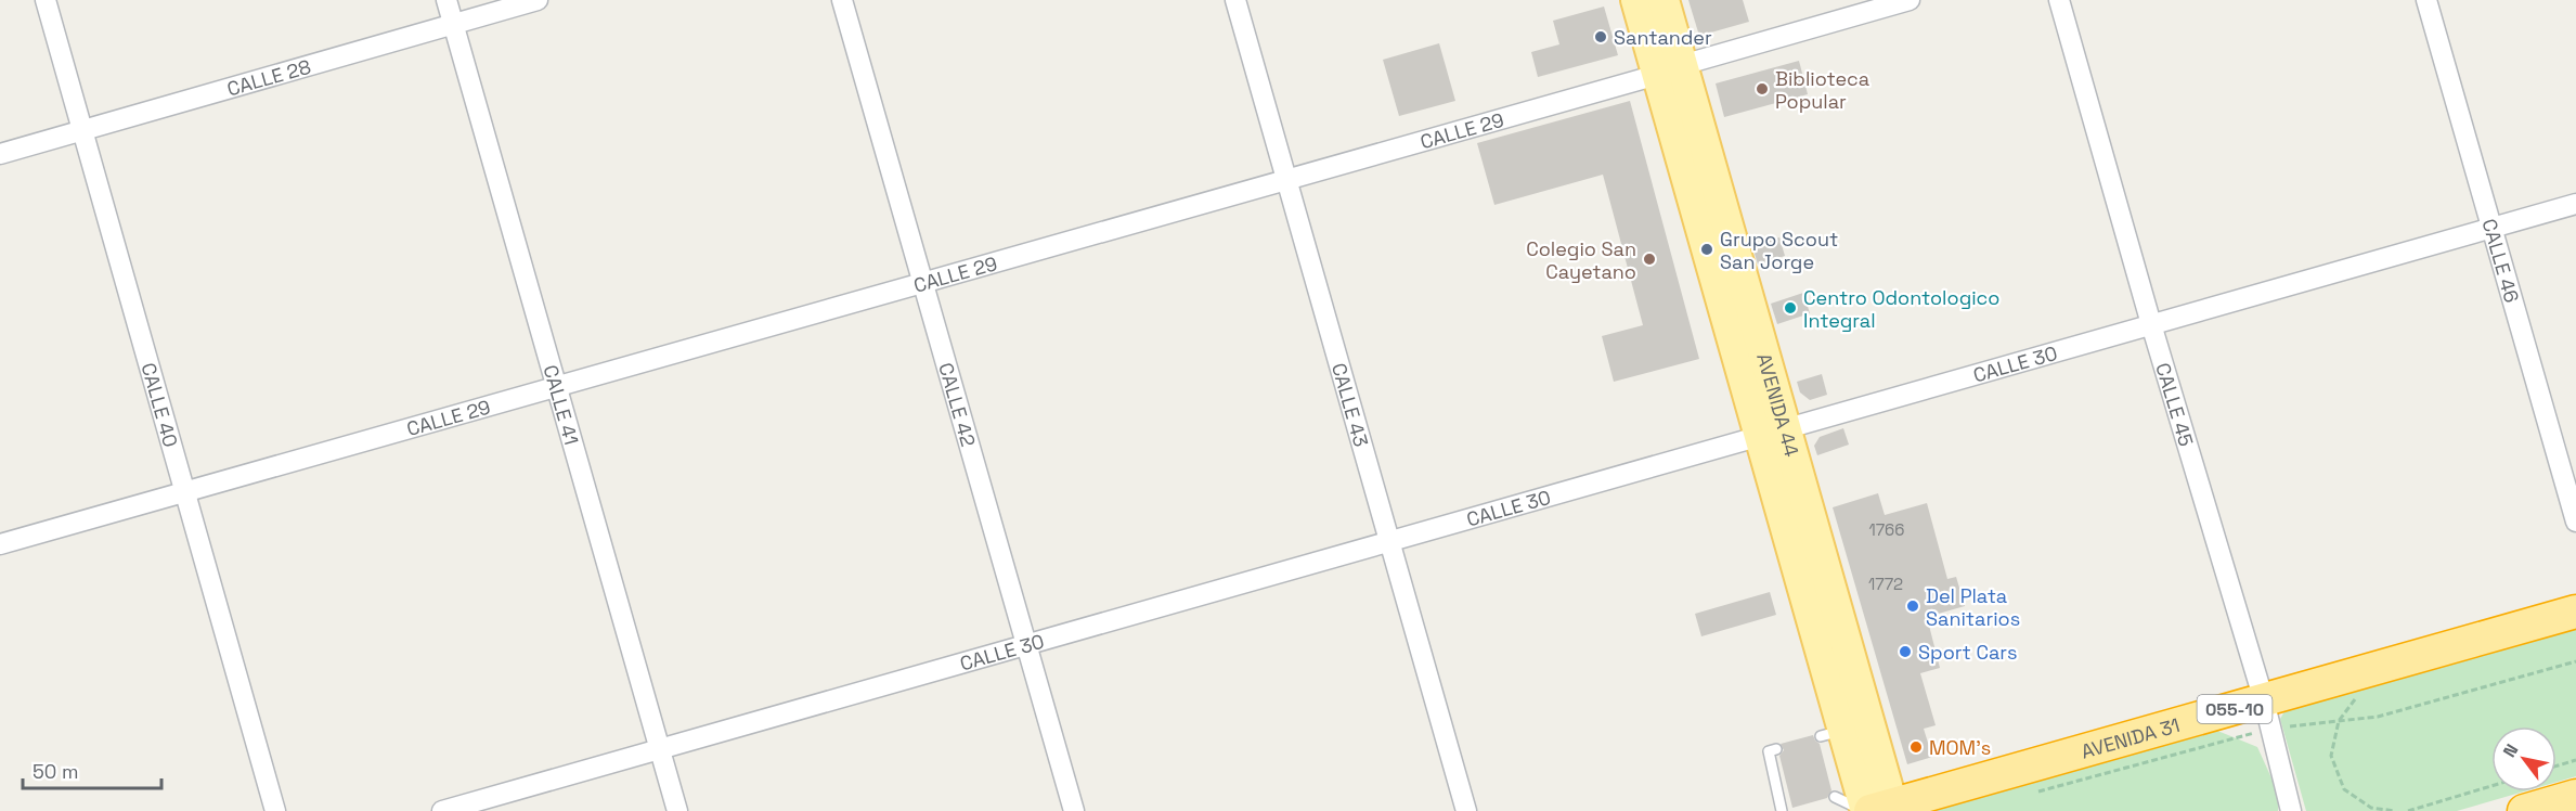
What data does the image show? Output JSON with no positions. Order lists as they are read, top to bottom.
{
  "streets": {
    "highway": ["055-10", "AVENIDA 31"],
    "main road": ["AVENIDA 44"],
    "street": [
      "CALLE 28",
      "CALLE 29",
      "CALLE 46",
      "CALLE 30",
      "CALLE 40",
      "CALLE 41",
      "CALLE 42",
      "CALLE 43",
      "CALLE 45"
    ]
  },
  "crossings": [
    ["CALLE 28", "CALLE 40"],
    ["CALLE 28", "CALLE 41"],
    ["CALLE 29", "CALLE 40"],
    ["CALLE 29", "CALLE 41"],
    ["CALLE 29", "CALLE 42"],
    ["CALLE 29", "CALLE 43"],
    ["CALLE 29", "AVENIDA 44"],
    ["CALLE 46", "CALLE 30"],
    ["CALLE 30", "CALLE 41"],
    ["CALLE 30", "CALLE 42"],
    ["CALLE 30", "CALLE 43"],
    ["CALLE 30", "AVENIDA 44"],
    ["CALLE 30", "CALLE 45"],
    ["AVENIDA 44", "AVENIDA 31"],
    ["CALLE 45", "AVENIDA 31"]
  ],
  "places": [
    "Santander",
    "Biblioteca Popular",
    "Grupo Scout San Jorge",
    "Colegio San Cayetano",
    "Centro Odontologico Integral",
    "Del Plata Sanitarios",
    "Sport Cars",
    "MOM's"
  ],
  "house_numbers": ["1766", "1772"],
  "scale_bar": "50 m",
  "north": "top left"
}
